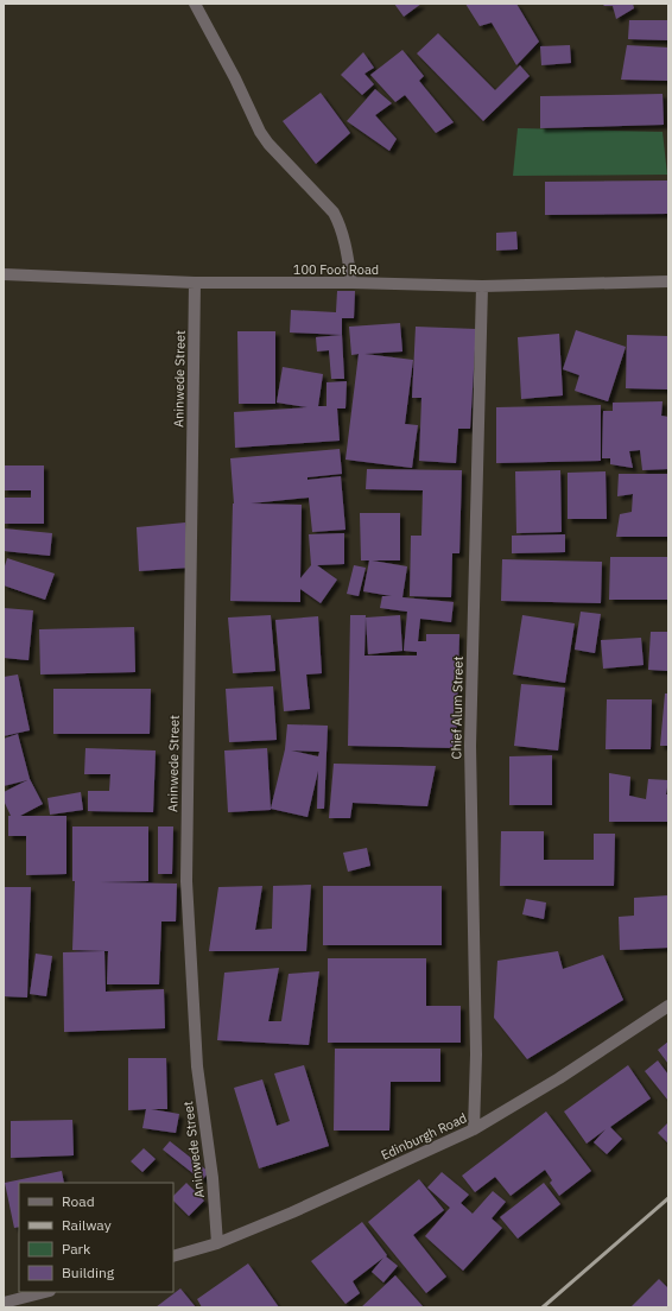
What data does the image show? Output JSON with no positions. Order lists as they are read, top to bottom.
{
  "streets": {
    "street": [
      "100 Foot Road",
      "Aninwede Street",
      "Chief Alum Street",
      "Edinburgh Road"
    ]
  },
  "crossings": [
    ["100 Foot Road", "Aninwede Street"],
    ["100 Foot Road", "Chief Alum Street"],
    ["Aninwede Street", "Edinburgh Road"],
    ["Chief Alum Street", "Edinburgh Road"]
  ],
  "legend": [
    "Road",
    "Railway",
    "Park",
    "Building"
  ]
}
